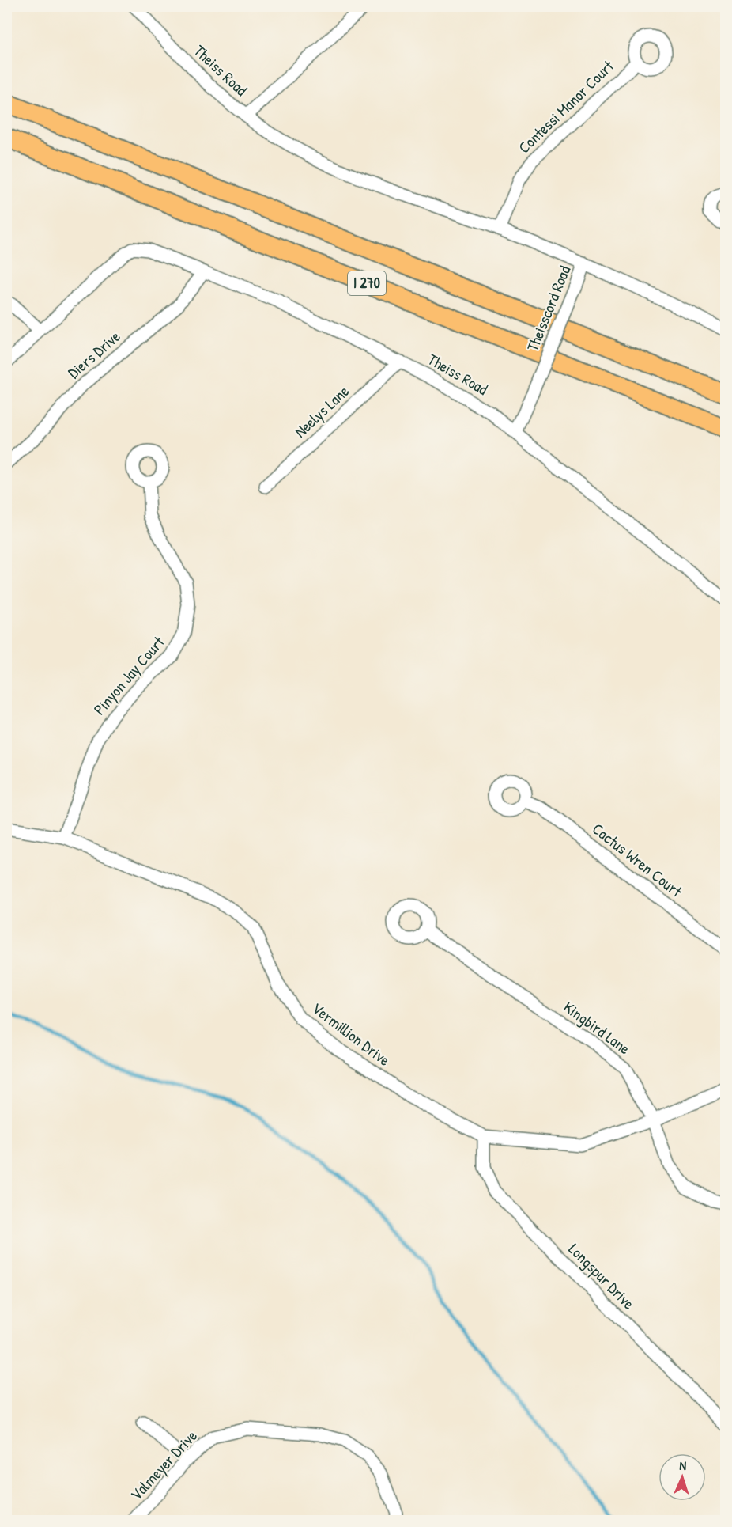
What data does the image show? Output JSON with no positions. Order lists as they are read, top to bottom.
{
  "streets": {
    "highway": ["I 270"],
    "street": [
      "Theiss Road",
      "Contessi Manor Court",
      "Theisscord Road",
      "Diers Drive",
      "Neelys Lane",
      "Pinyon Jay Court",
      "Cactus Wren Court",
      "Kingbird Lane",
      "Vermillion Drive",
      "Longspur Drive",
      "Valmeyer Drive"
    ]
  },
  "crossings": [
    ["Theiss Road", "Contessi Manor Court"],
    ["Theiss Road", "Theisscord Road"],
    ["Theiss Road", "Diers Drive"],
    ["Theiss Road", "Neelys Lane"],
    ["Pinyon Jay Court", "Vermillion Drive"],
    ["Kingbird Lane", "Vermillion Drive"],
    ["Vermillion Drive", "Longspur Drive"]
  ],
  "north": "top"
}
